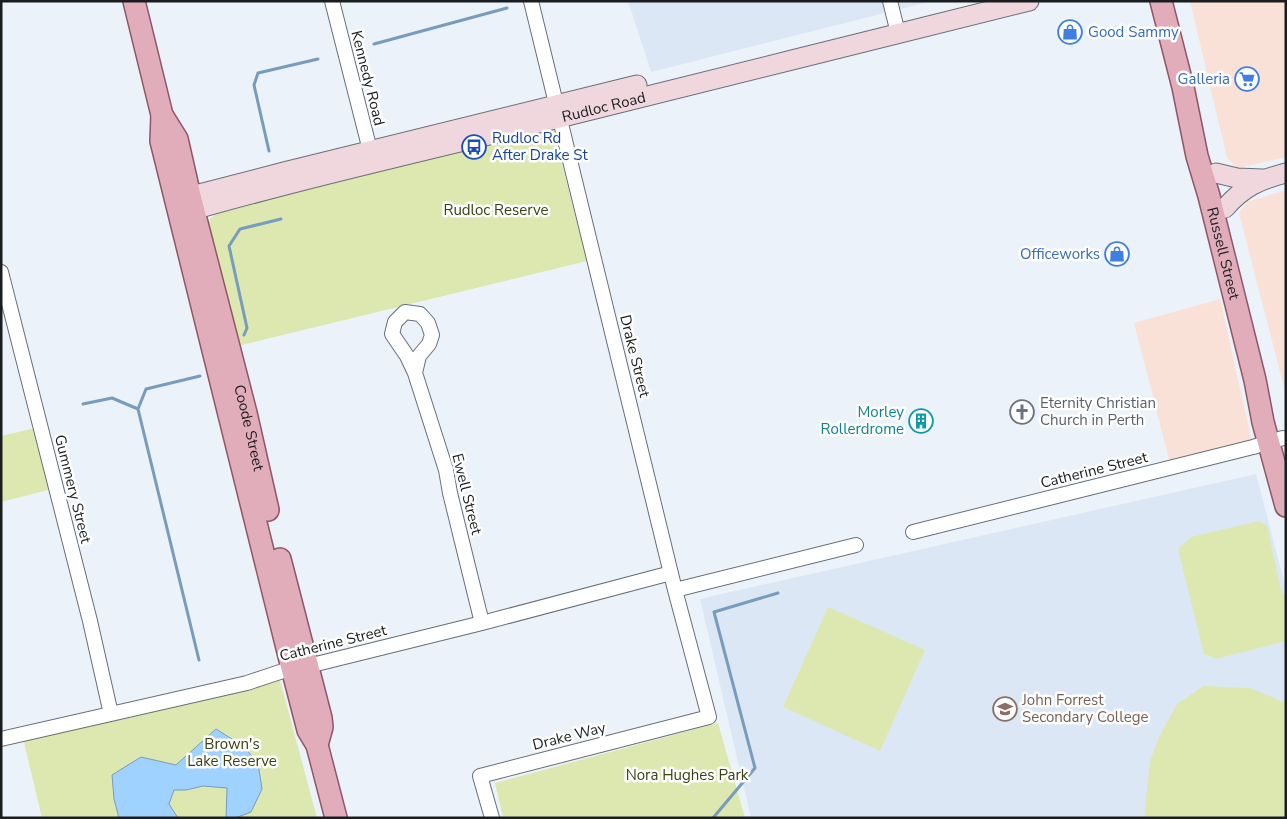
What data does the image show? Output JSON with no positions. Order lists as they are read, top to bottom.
{
  "streets": {
    "main road": ["Rudloc Road", "Russell Street", "Coode Street"],
    "street": [
      "Kennedy Road",
      "Drake Street",
      "Catherine Street",
      "Gummery Street",
      "Ewell Street",
      "Drake Way"
    ]
  },
  "crossings": [
    ["Kennedy Road", "Rudloc Road"],
    ["Rudloc Road", "Drake Street"],
    ["Rudloc Road", "Coode Street"],
    ["Russell Street", "Catherine Street"],
    ["Drake Street", "Catherine Street"],
    ["Drake Street", "Drake Way"],
    ["Coode Street", "Catherine Street"],
    ["Catherine Street", "Gummery Street"],
    ["Catherine Street", "Ewell Street"]
  ],
  "parks": ["Rudloc Reserve", "Brown's Lake Reserve", "Nora Hughes Park"],
  "places": {
    "shop": ["Good Sammy", "Officeworks"],
    "supermarket": ["Galleria"],
    "bus stop": ["Rudloc Rd After Drake St"],
    "church": ["Eternity Christian Church in Perth"],
    "building": ["Morley Rollerdrome"],
    "school or university": ["John Forrest Secondary College"]
  }
}
